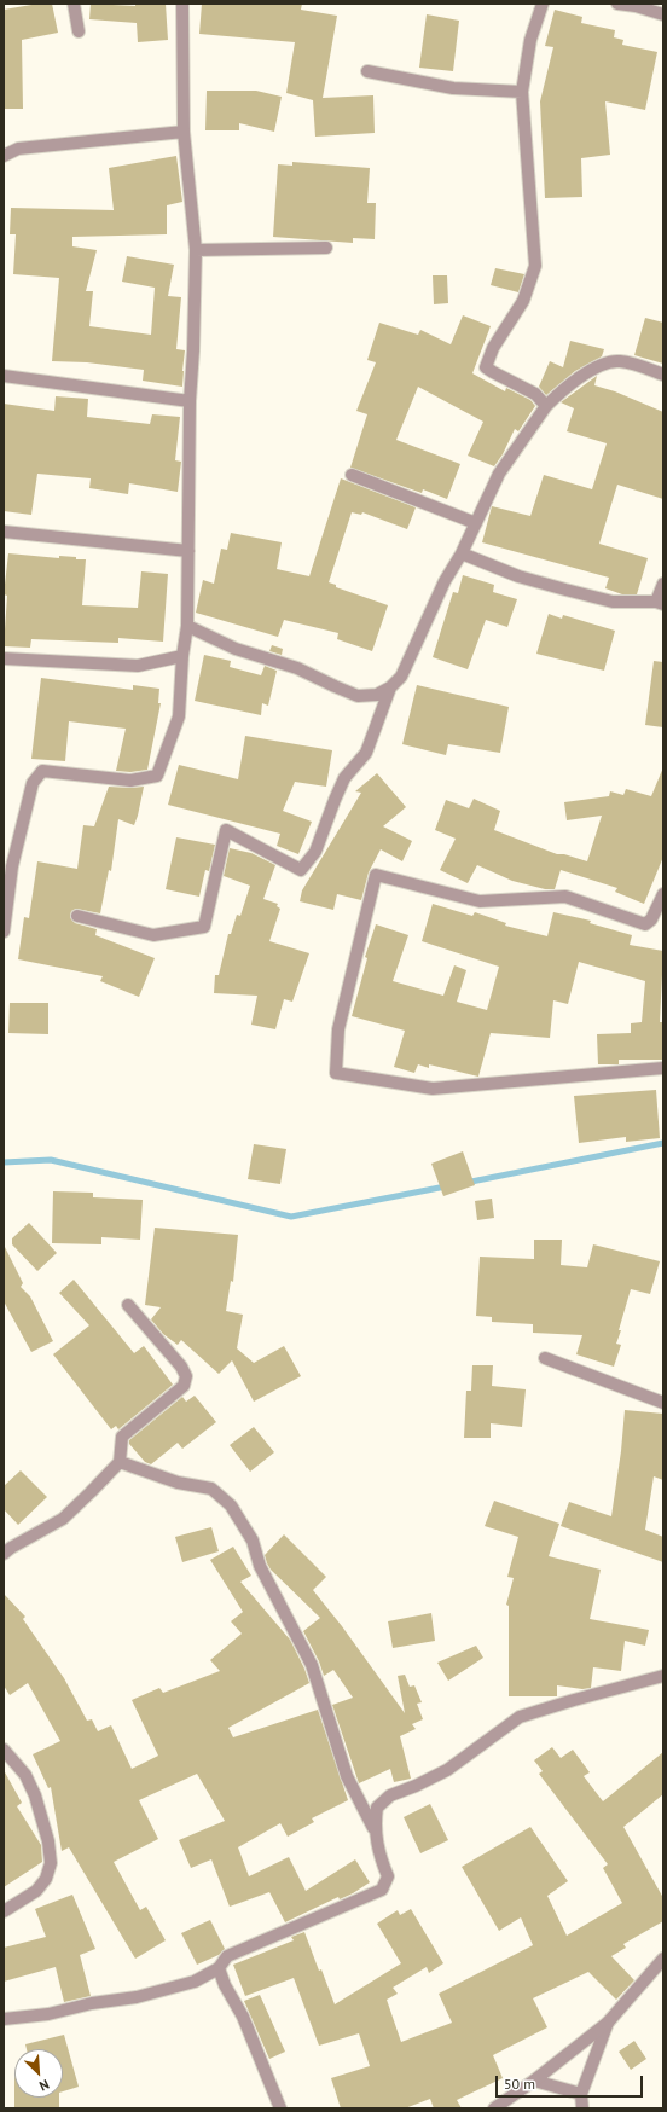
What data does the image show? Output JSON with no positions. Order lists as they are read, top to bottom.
{
  "scale_bar": "50 m",
  "north": "bottom right"
}
